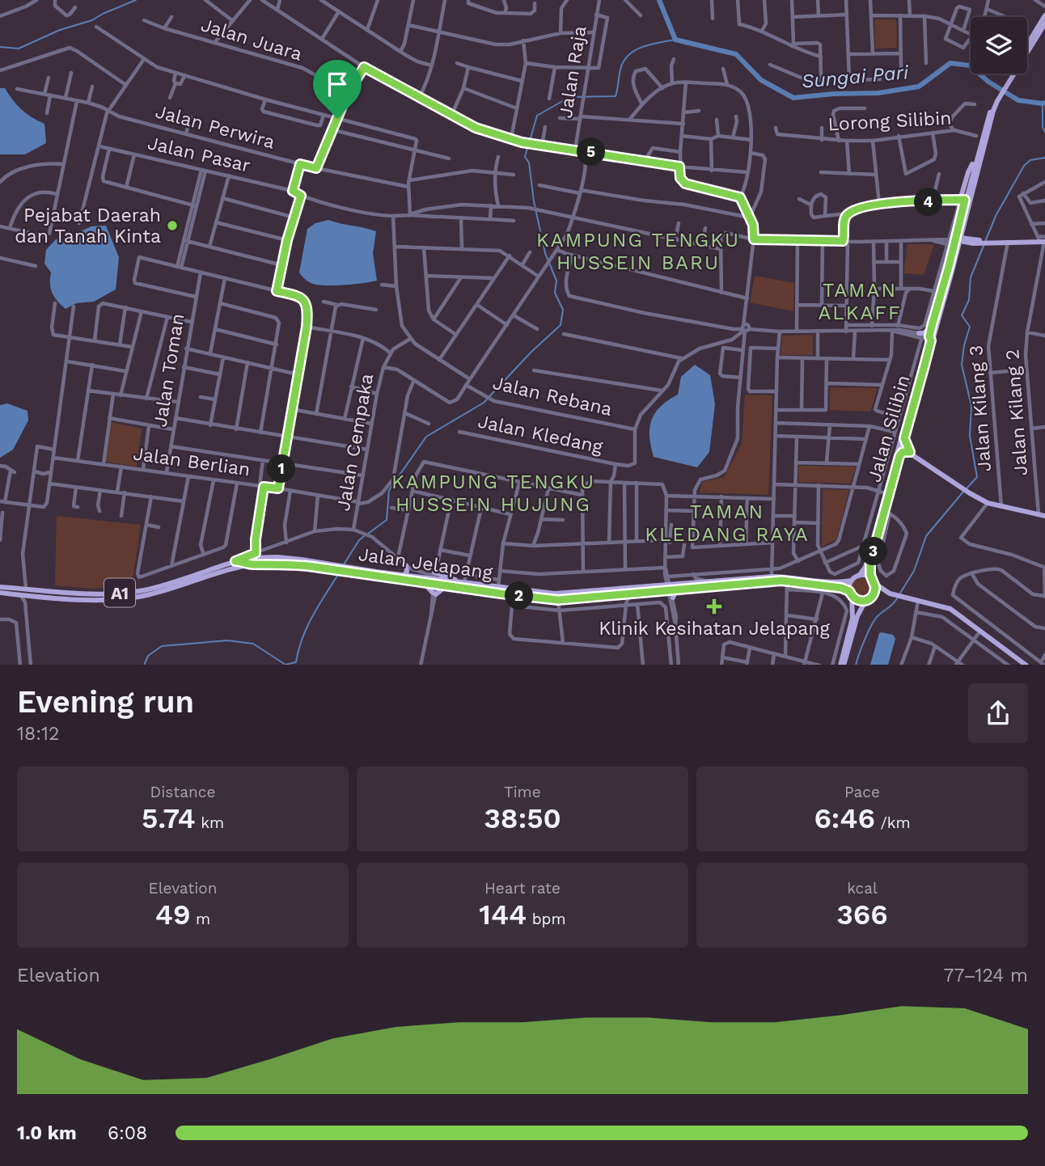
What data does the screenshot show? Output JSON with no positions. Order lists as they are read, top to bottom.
{
  "streets": {
    "main road": ["Jalan Silibin", "Jalan Jelapang", "A1"],
    "street": [
      "Jalan Juara",
      "Jalan Raja",
      "Lorong Silibin",
      "Jalan Perwira",
      "Jalan Pasar",
      "Jalan Toman",
      "Jalan Rebana",
      "Jalan Kilang 3",
      "Jalan Kilang 2",
      "Jalan Kledang",
      "Jalan Cempaka",
      "Jalan Berlian"
    ]
  },
  "crossings": [
    ["Lorong Silibin", "Jalan Silibin"],
    ["Jalan Toman", "Jalan Berlian"],
    ["Jalan Silibin", "Jalan Jelapang"],
    ["Jalan Silibin", "A1"],
    ["Jalan Cempaka", "Jalan Berlian"],
    ["Jalan Jelapang", "A1"]
  ],
  "districts": [
    "KAMPUNG TENGKU HUSSEIN BARU",
    "TAMAN ALKAFF",
    "KAMPUNG TENGKU HUSSEIN HUJUNG",
    "TAMAN KLEDANG RAYA"
  ],
  "water": ["Sungai Pari"],
  "places": {
    "other": ["Pejabat Daerah dan Tanah Kinta"],
    "health": ["Klinik Kesihatan Jelapang"]
  },
  "page": {
    "pins": [
      "5",
      "4",
      "1",
      "3",
      "2"
    ],
    "heading": ["Evening run", "18:12"],
    "stats": [
      ["Distance", "5.74 km"],
      ["Time", "38:50"],
      ["Pace", "6:46 /km"],
      ["Elevation", "49 m"],
      ["Heart rate", "144 bpm"],
      ["kcal", "366"]
    ],
    "chart": ["Elevation", "77–124 m"],
    "list": [
      {
        "name": "1.0 km",
        "note": "6:08"
      }
    ]
  }
}
